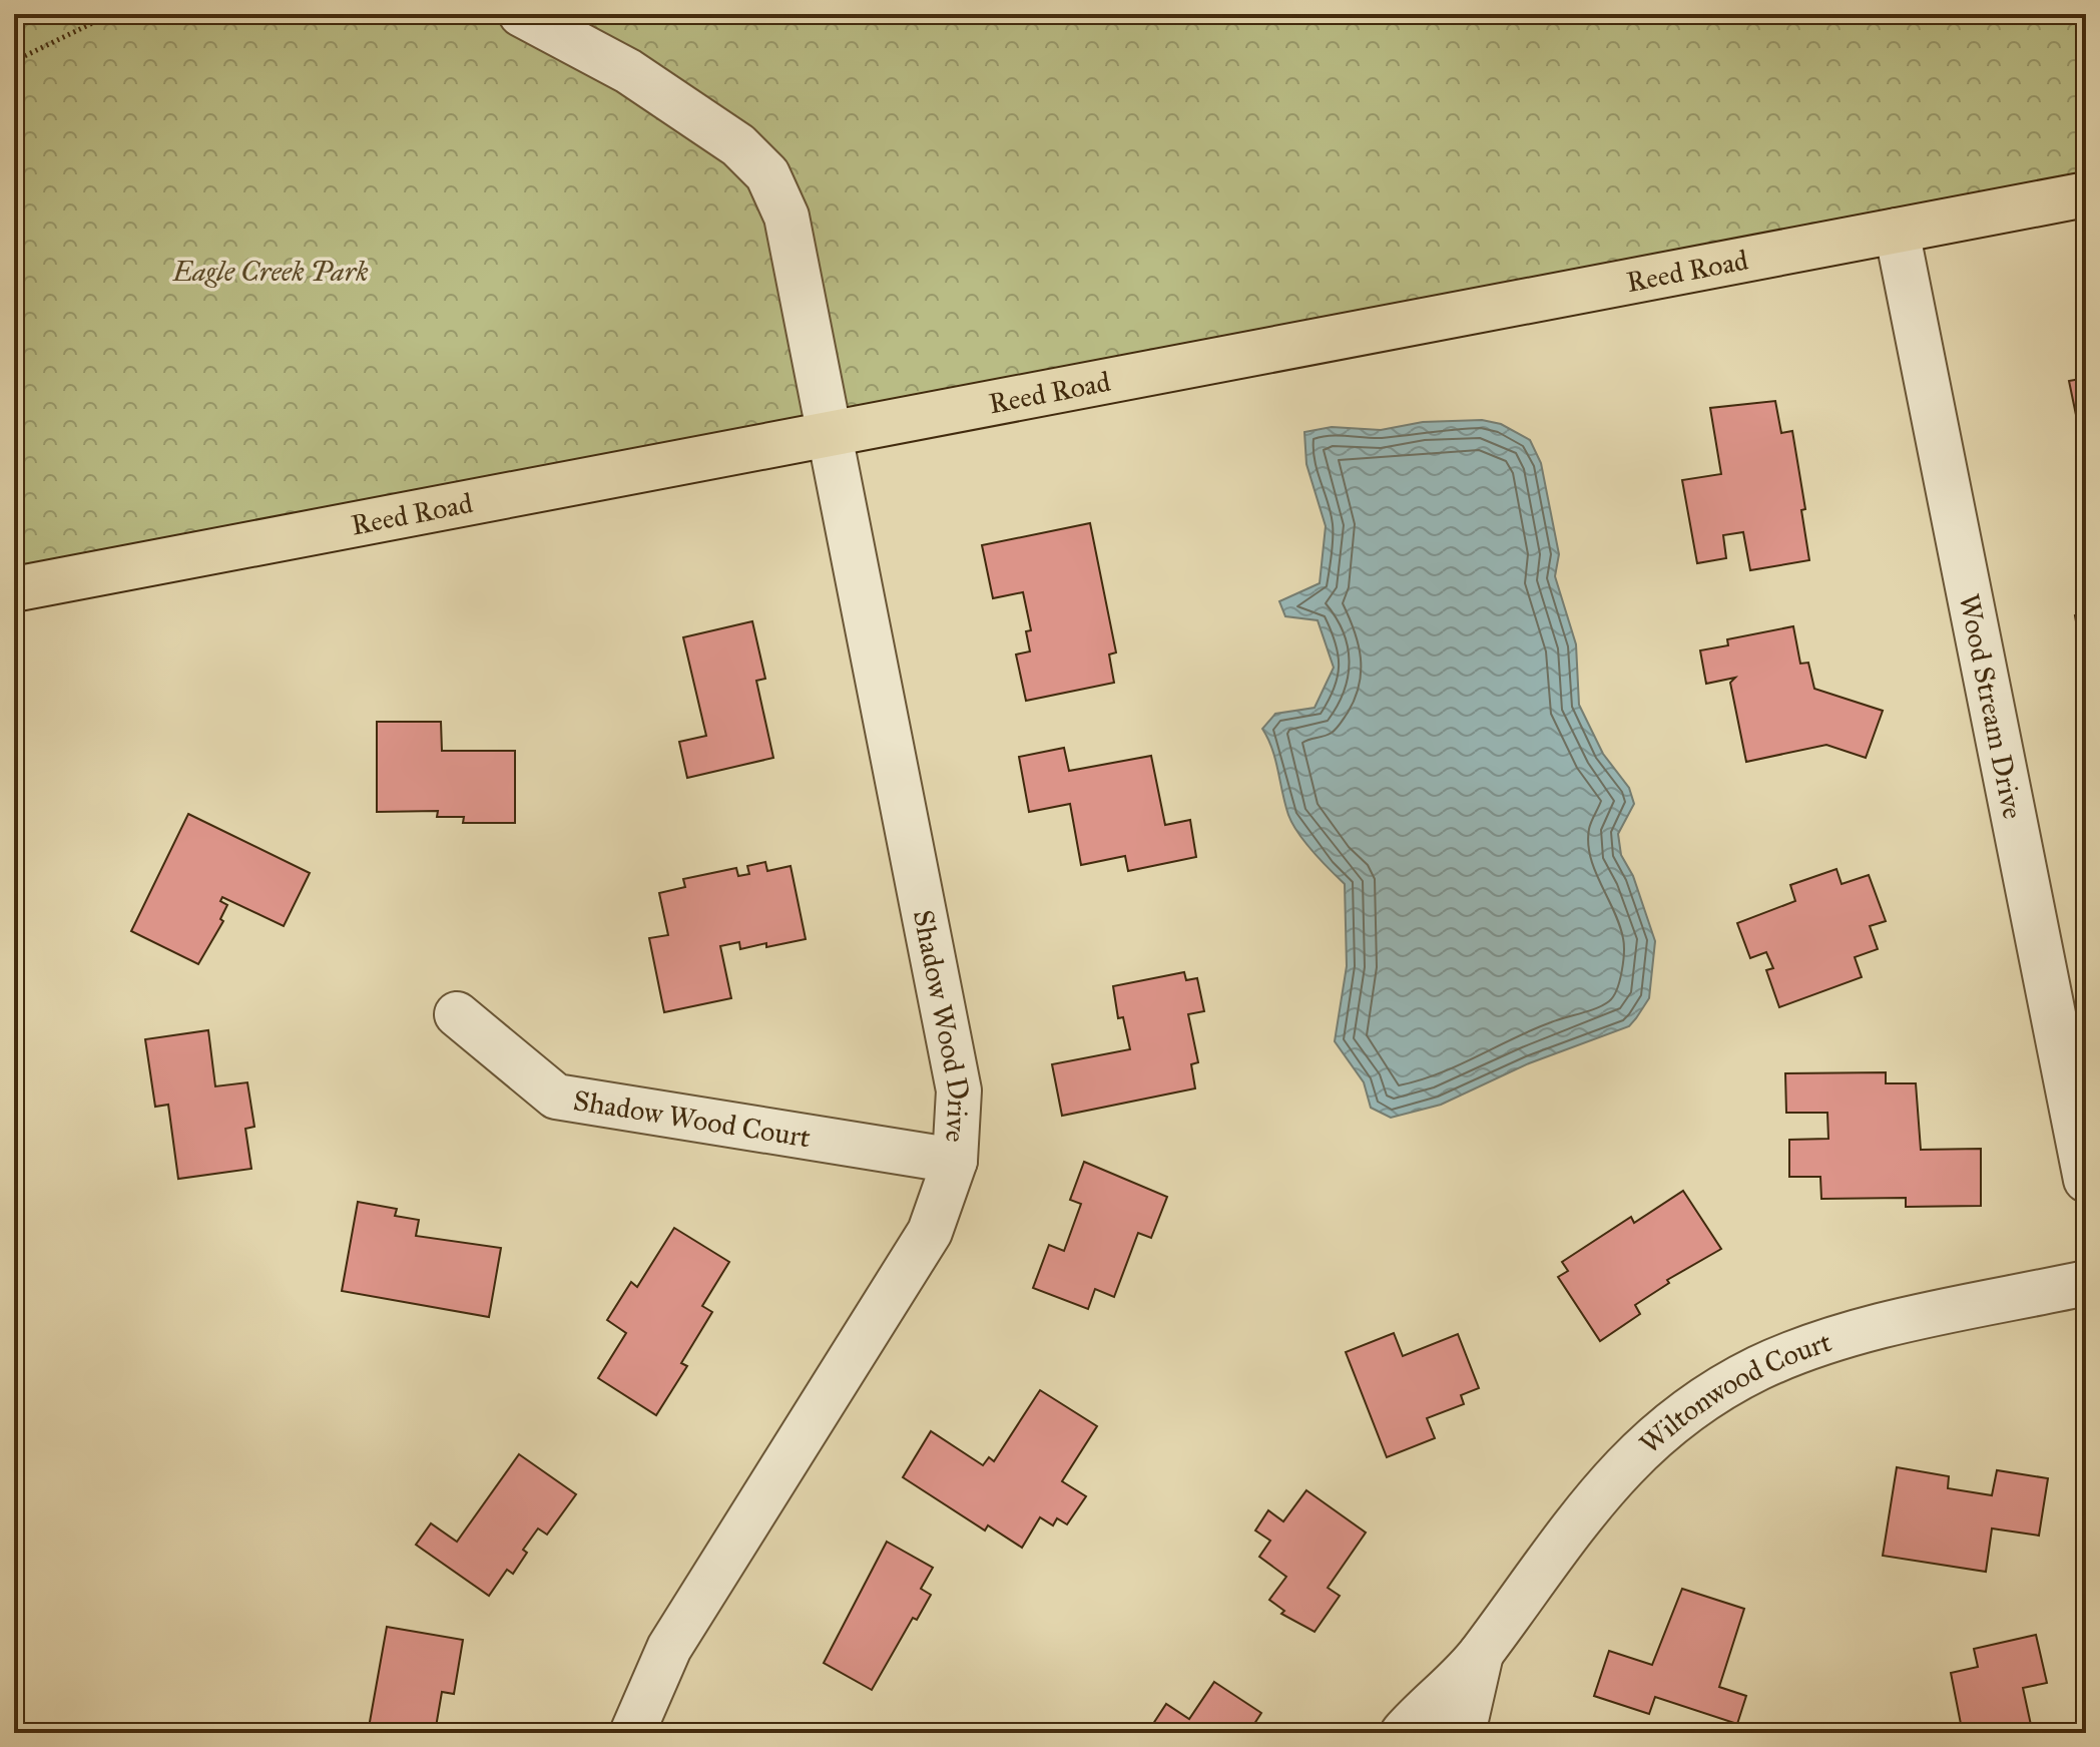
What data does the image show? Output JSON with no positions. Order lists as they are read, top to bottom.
{
  "streets": {
    "main road": ["Reed Road"],
    "street": [
      "Wood Stream Drive",
      "Shadow Wood Drive",
      "Shadow Wood Court",
      "Wiltonwood Court"
    ]
  },
  "crossings": [
    ["Reed Road", "Wood Stream Drive"],
    ["Reed Road", "Shadow Wood Drive"],
    ["Shadow Wood Drive", "Shadow Wood Court"]
  ],
  "parks": ["Eagle Creek Park"]
}
